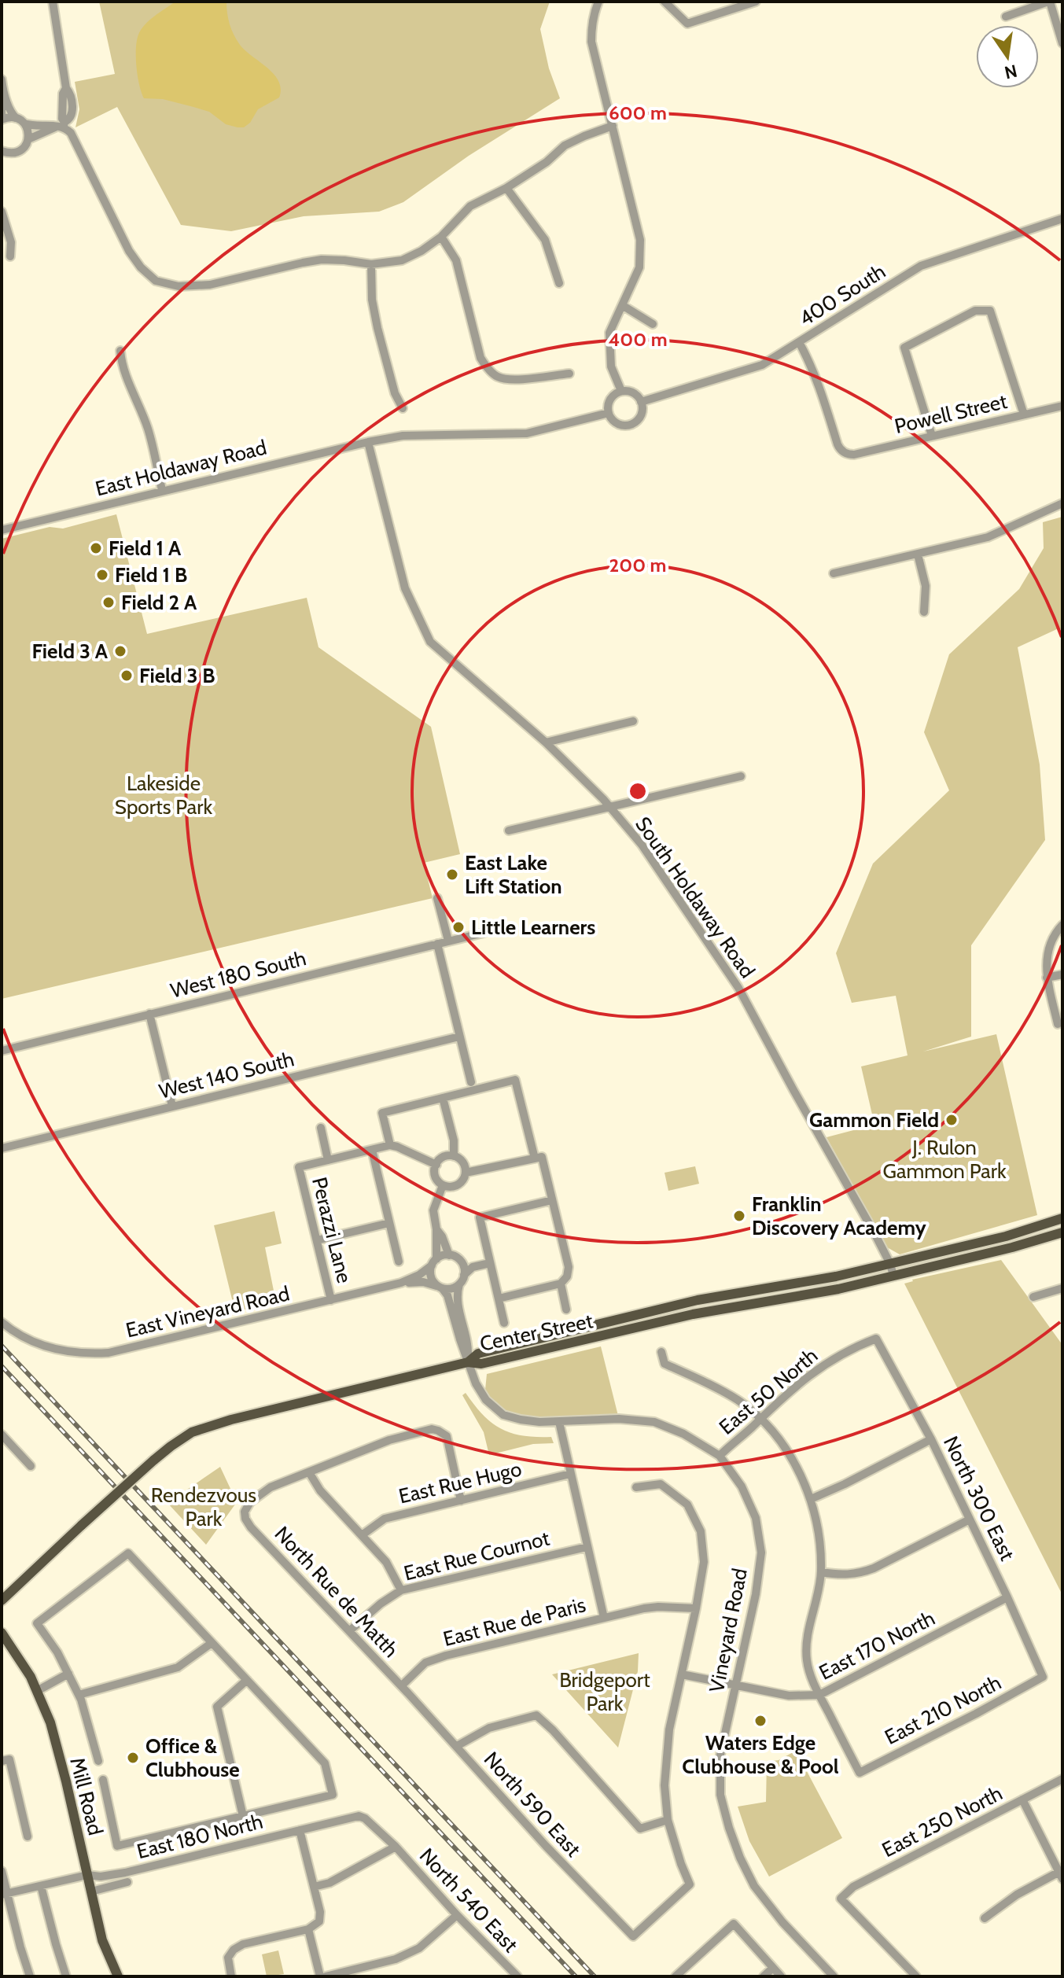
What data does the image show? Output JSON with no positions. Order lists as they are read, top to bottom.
{
  "streets": {
    "main road": ["Center Street", "Mill Road"],
    "street": [
      "400 South",
      "Powell Street",
      "East Holdaway Road",
      "South Holdaway Road",
      "West 180 South",
      "West 140 South",
      "Perazzi Lane",
      "East Vineyard Road",
      "East 50 North",
      "East Rue Hugo",
      "North 300 East",
      "East Rue Cournot",
      "North Rue de Matth",
      "East Rue de Paris",
      "Vineyard Road",
      "East 170 North",
      "East 210 North",
      "North 590 East",
      "East 250 North",
      "East 180 North",
      "North 540 East"
    ]
  },
  "crossings": [
    ["400 South", "Powell Street"],
    ["East Holdaway Road", "South Holdaway Road"],
    ["South Holdaway Road", "Center Street"],
    ["Perazzi Lane", "East Vineyard Road"],
    ["Center Street", "Vineyard Road"],
    ["East 50 North", "North 300 East"],
    ["East 50 North", "Vineyard Road"],
    ["North 300 East", "East 170 North"],
    ["North 300 East", "East 210 North"],
    ["East Rue Cournot", "North Rue de Matth"],
    ["North Rue de Matth", "East Rue de Paris"],
    ["North Rue de Matth", "North 590 East"],
    ["Vineyard Road", "East 170 North"],
    ["East 170 North", "East 210 North"],
    ["Mill Road", "East 180 North"],
    ["East 180 North", "North 540 East"]
  ],
  "parks": [
    "Lakeside Sports Park",
    "J. Rulon Gammon Park",
    "Rendezvous Park",
    "Bridgeport Park"
  ],
  "places": [
    "Field 1 A",
    "Field 1 B",
    "Field 2 A",
    "Field 3 A",
    "Field 3 B",
    "East Lake Lift Station",
    "Little Learners",
    "Gammon Field",
    "Franklin Discovery Academy",
    "Waters Edge Clubhouse & Pool",
    "Office & Clubhouse"
  ],
  "north": "bottom",
  "rings": ["600 m", "400 m", "200 m"]
}
